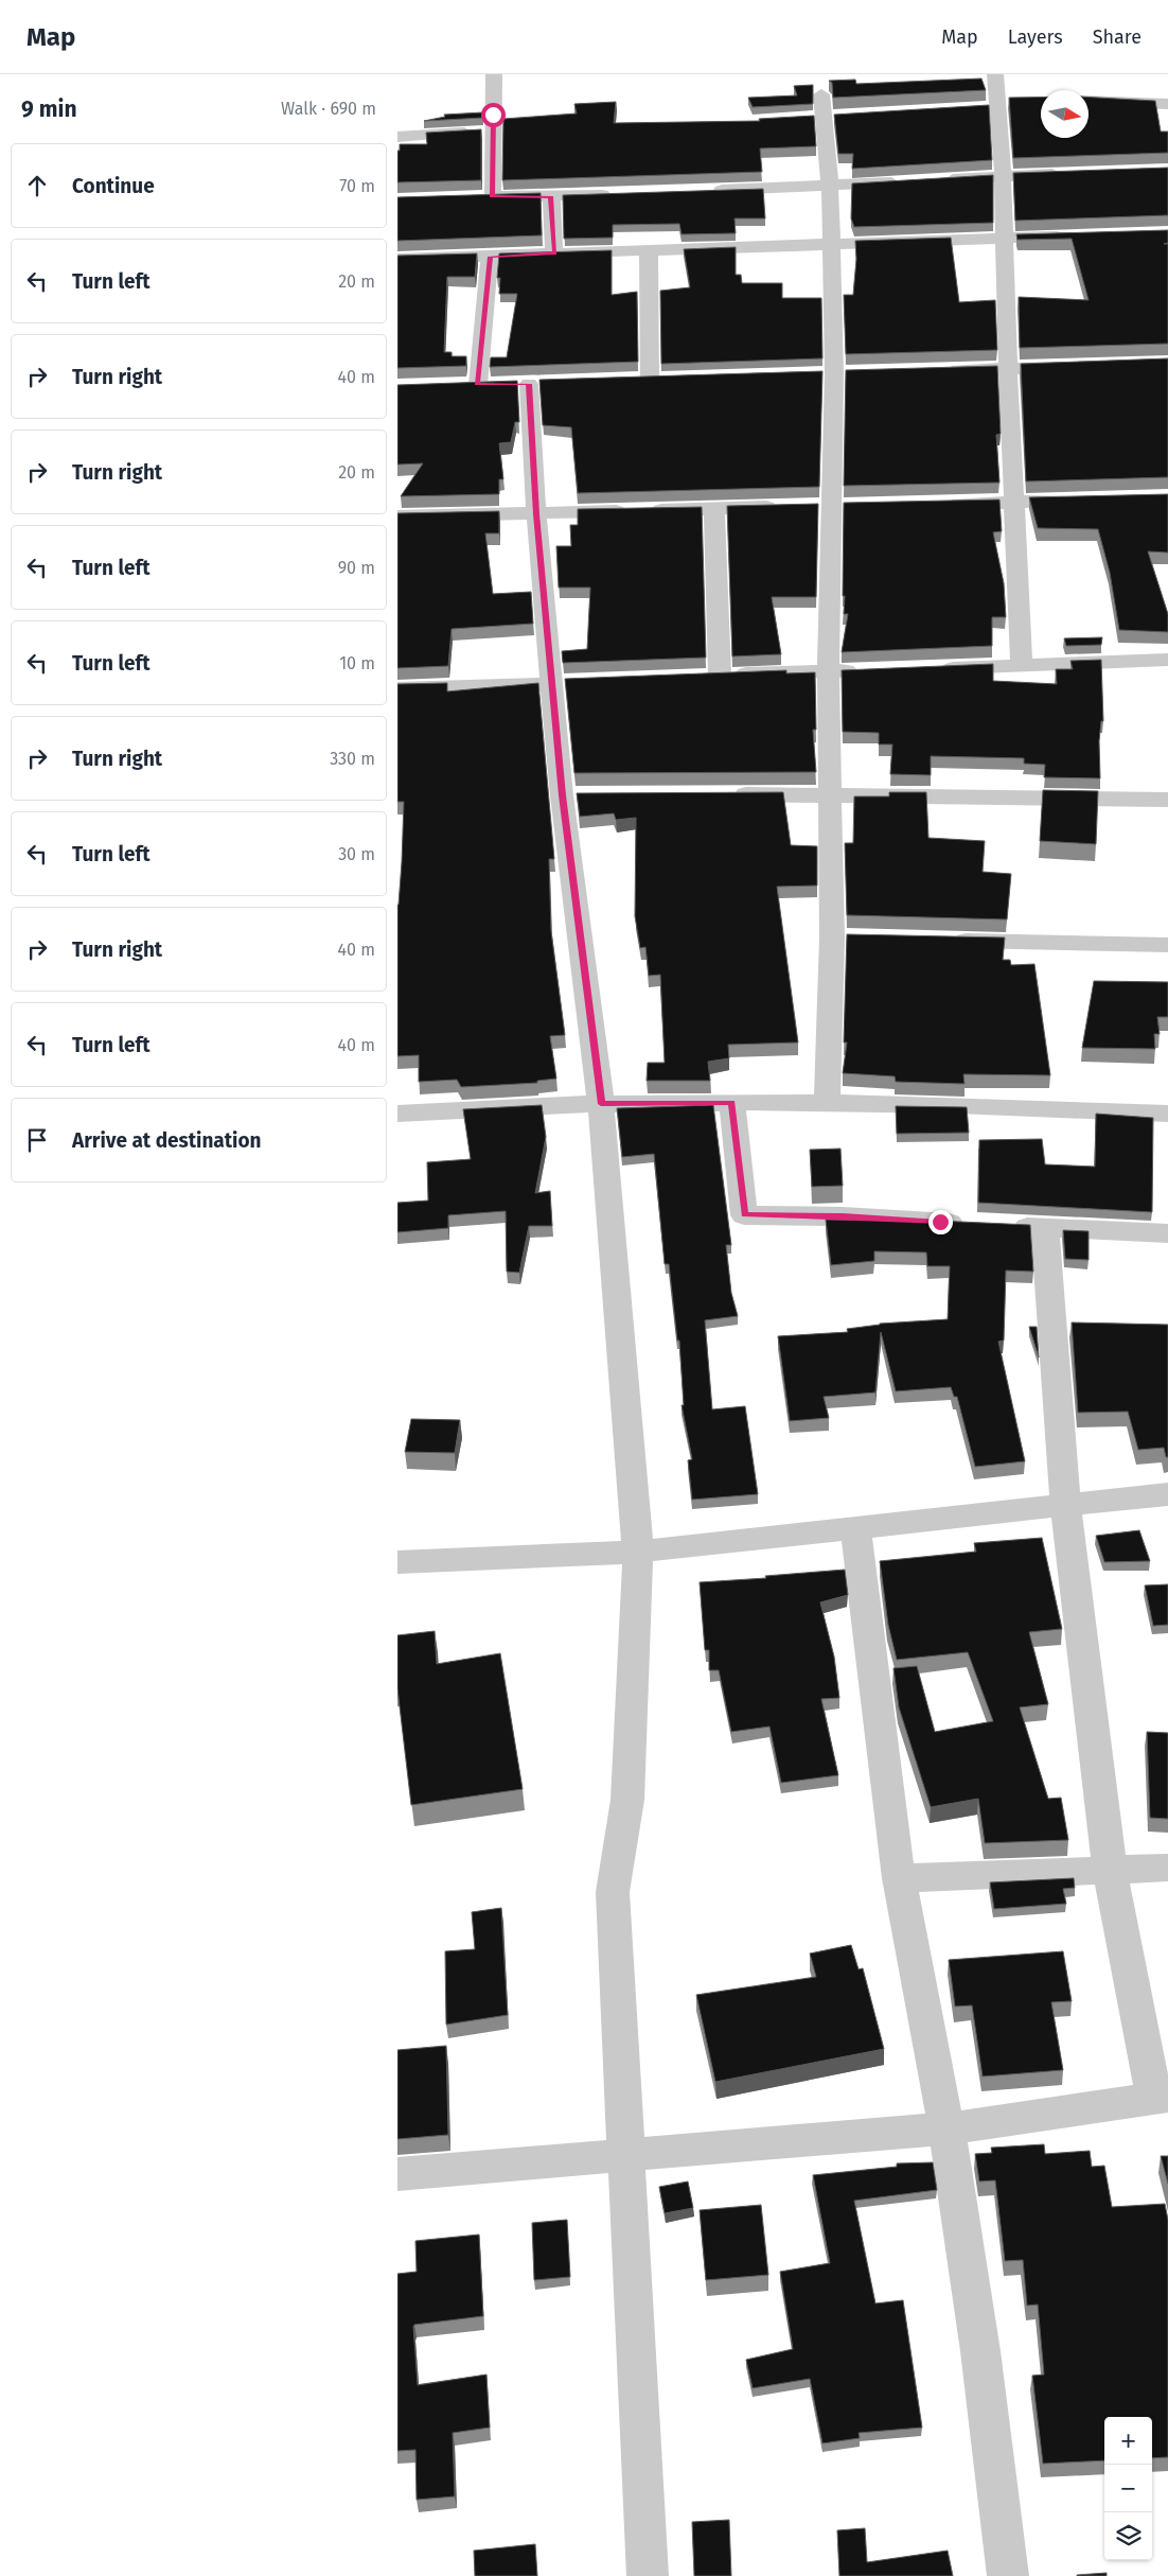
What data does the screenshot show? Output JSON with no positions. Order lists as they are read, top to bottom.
{
  "north": "right",
  "page": {
    "header": "Map",
    "nav": ["Map", "Layers", "Share"],
    "heading": ["9 min", "Walk · 690 m"],
    "list": [
      ["Continue", "70 m"],
      ["Turn left", "20 m"],
      ["Turn right", "40 m"],
      ["Turn right", "20 m"],
      ["Turn left", "90 m"],
      ["Turn left", "10 m"],
      ["Turn right", "330 m"],
      ["Turn left", "30 m"],
      ["Turn right", "40 m"],
      ["Turn left", "40 m"],
      "Arrive at destination"
    ],
    "map_buttons": ["+", "−"]
  }
}
